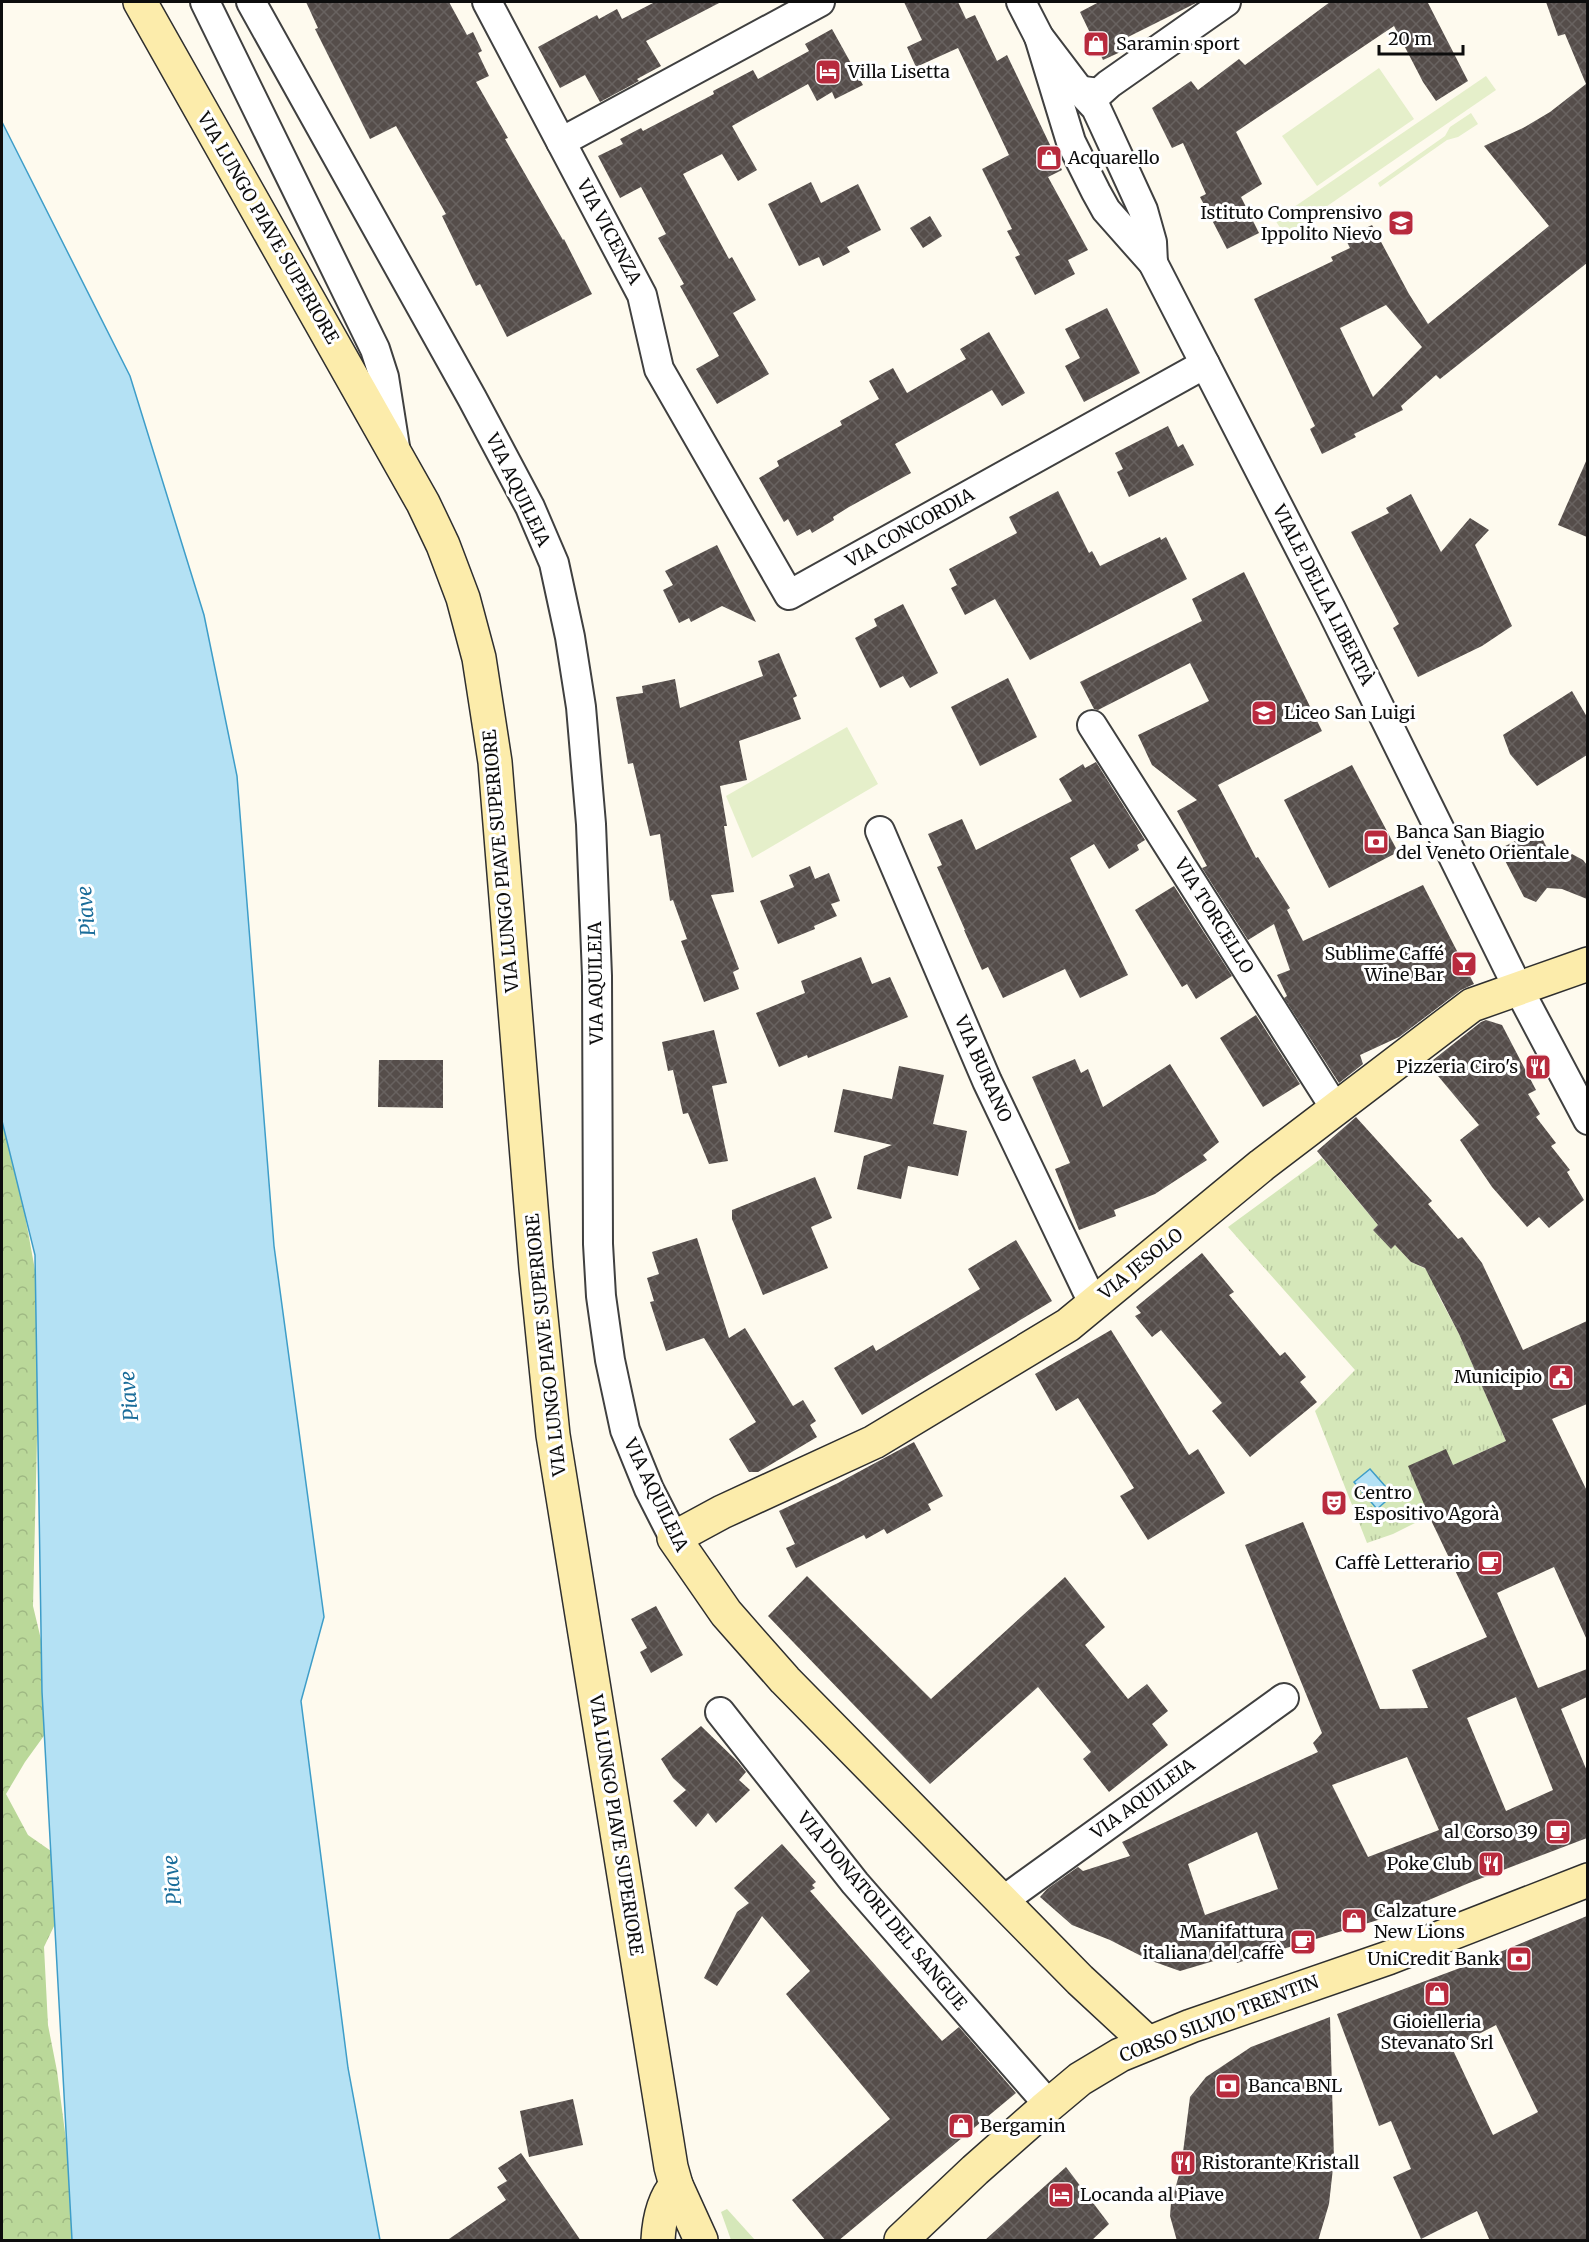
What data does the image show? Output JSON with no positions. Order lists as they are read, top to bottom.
{
  "streets": {
    "street": [
      "VIA LUNGO PIAVE SUPERIORE",
      "VIA VICENZA",
      "VIA AQUILEIA",
      "VIA CONCORDIA",
      "VIALE DELLA LIBERTÀ",
      "VIA TORCELLO",
      "VIA BURANO",
      "VIA JESOLO",
      "VIA DONATORI DEL SANGUE",
      "CORSO SILVIO TRENTIN"
    ]
  },
  "crossings": [
    ["VIA VICENZA", "VIA CONCORDIA"],
    ["VIA AQUILEIA", "VIA JESOLO"],
    ["VIA AQUILEIA", "CORSO SILVIO TRENTIN"],
    ["VIA CONCORDIA", "VIALE DELLA LIBERTÀ"],
    ["VIALE DELLA LIBERTÀ", "VIA JESOLO"],
    ["VIA TORCELLO", "VIA JESOLO"],
    ["VIA BURANO", "VIA JESOLO"],
    ["VIA DONATORI DEL SANGUE", "CORSO SILVIO TRENTIN"]
  ],
  "water": ["Piave"],
  "places": {
    "shop": [
      "Saramin sport",
      "Acquarello",
      "Calzature New Lions",
      "Gioielleria Stevanato Srl",
      "Bergamin"
    ],
    "hotel": ["Villa Lisetta", "Locanda al Piave"],
    "school or university": ["Istituto Comprensivo Ippolito Nievo", "Liceo San Luigi"],
    "bank": ["Banca San Biagio del Veneto Orientale", "UniCredit Bank", "Banca BNL"],
    "bar": ["Sublime Caffé Wine Bar"],
    "restaurant": ["Pizzeria Ciro's", "Poke Club", "Ristorante Kristall"],
    "public building": ["Municipio"],
    "theatre": ["Centro Espositivo Agorà"],
    "cafe": ["Caffè Letterario", "al Corso 39", "Manifattura italiana del caffè"]
  },
  "scale_bar": "20 m"
}
